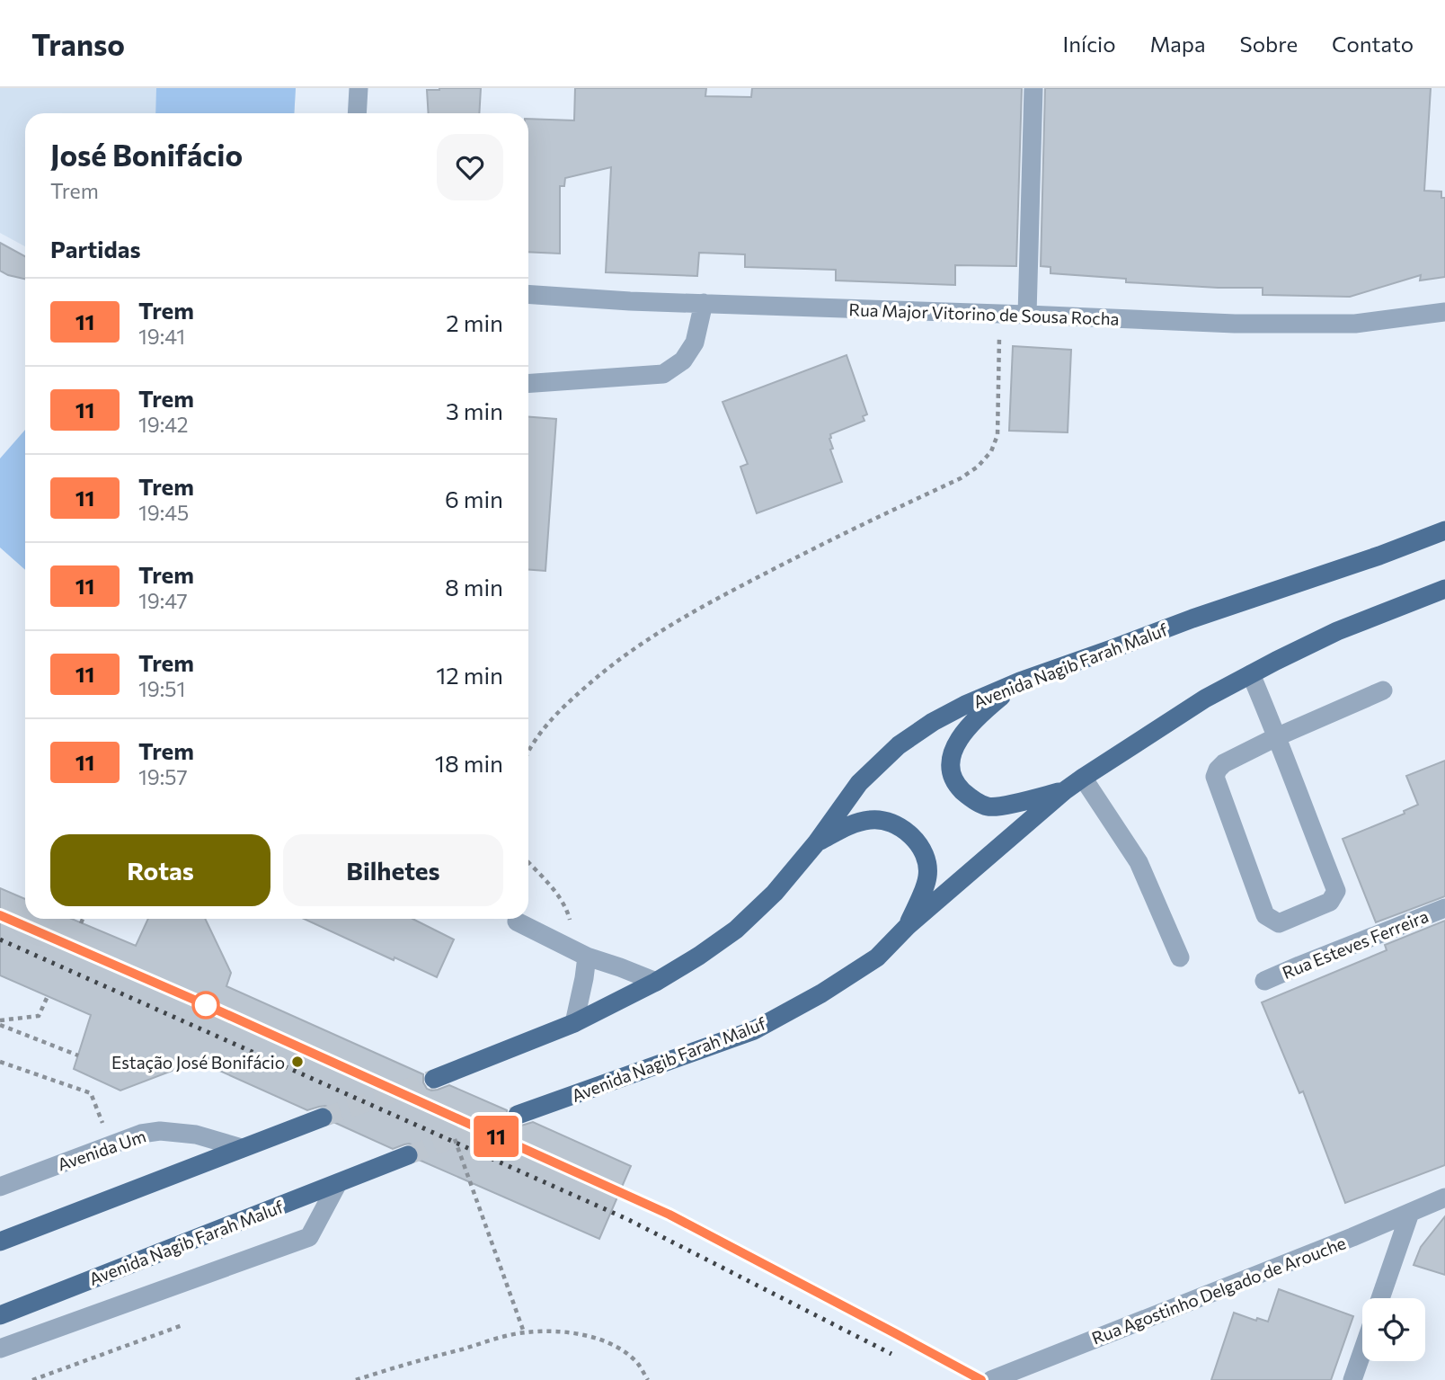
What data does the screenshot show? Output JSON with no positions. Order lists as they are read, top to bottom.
{
  "streets": {
    "main road": ["Avenida Nagib Farah Maluf"],
    "street": [
      "Rua Major Vitorino de Sousa Rocha",
      "Rua Esteves Ferreira",
      "Avenida Um",
      "Rua Agostinho Delgado de Arouche"
    ]
  },
  "places": ["Estação José Bonifácio"],
  "page": {
    "header": "Transo",
    "nav": [
      "Início",
      "Mapa",
      "Sobre",
      "Contato"
    ],
    "on_map": "11",
    "heading": [
      ["José Bonifácio", "Trem"],
      "Partidas"
    ],
    "list": [
      {
        "mark": "11",
        "name": "Trem",
        "note": "19:41",
        "value": "2 min"
      },
      {
        "mark": "11",
        "name": "Trem",
        "note": "19:42",
        "value": "3 min"
      },
      {
        "mark": "11",
        "name": "Trem",
        "note": "19:45",
        "value": "6 min"
      },
      {
        "mark": "11",
        "name": "Trem",
        "note": "19:47",
        "value": "8 min"
      },
      {
        "mark": "11",
        "name": "Trem",
        "note": "19:51",
        "value": "12 min"
      },
      {
        "mark": "11",
        "name": "Trem",
        "note": "19:57",
        "value": "18 min"
      }
    ],
    "buttons": ["Rotas", "Bilhetes"]
  }
}
